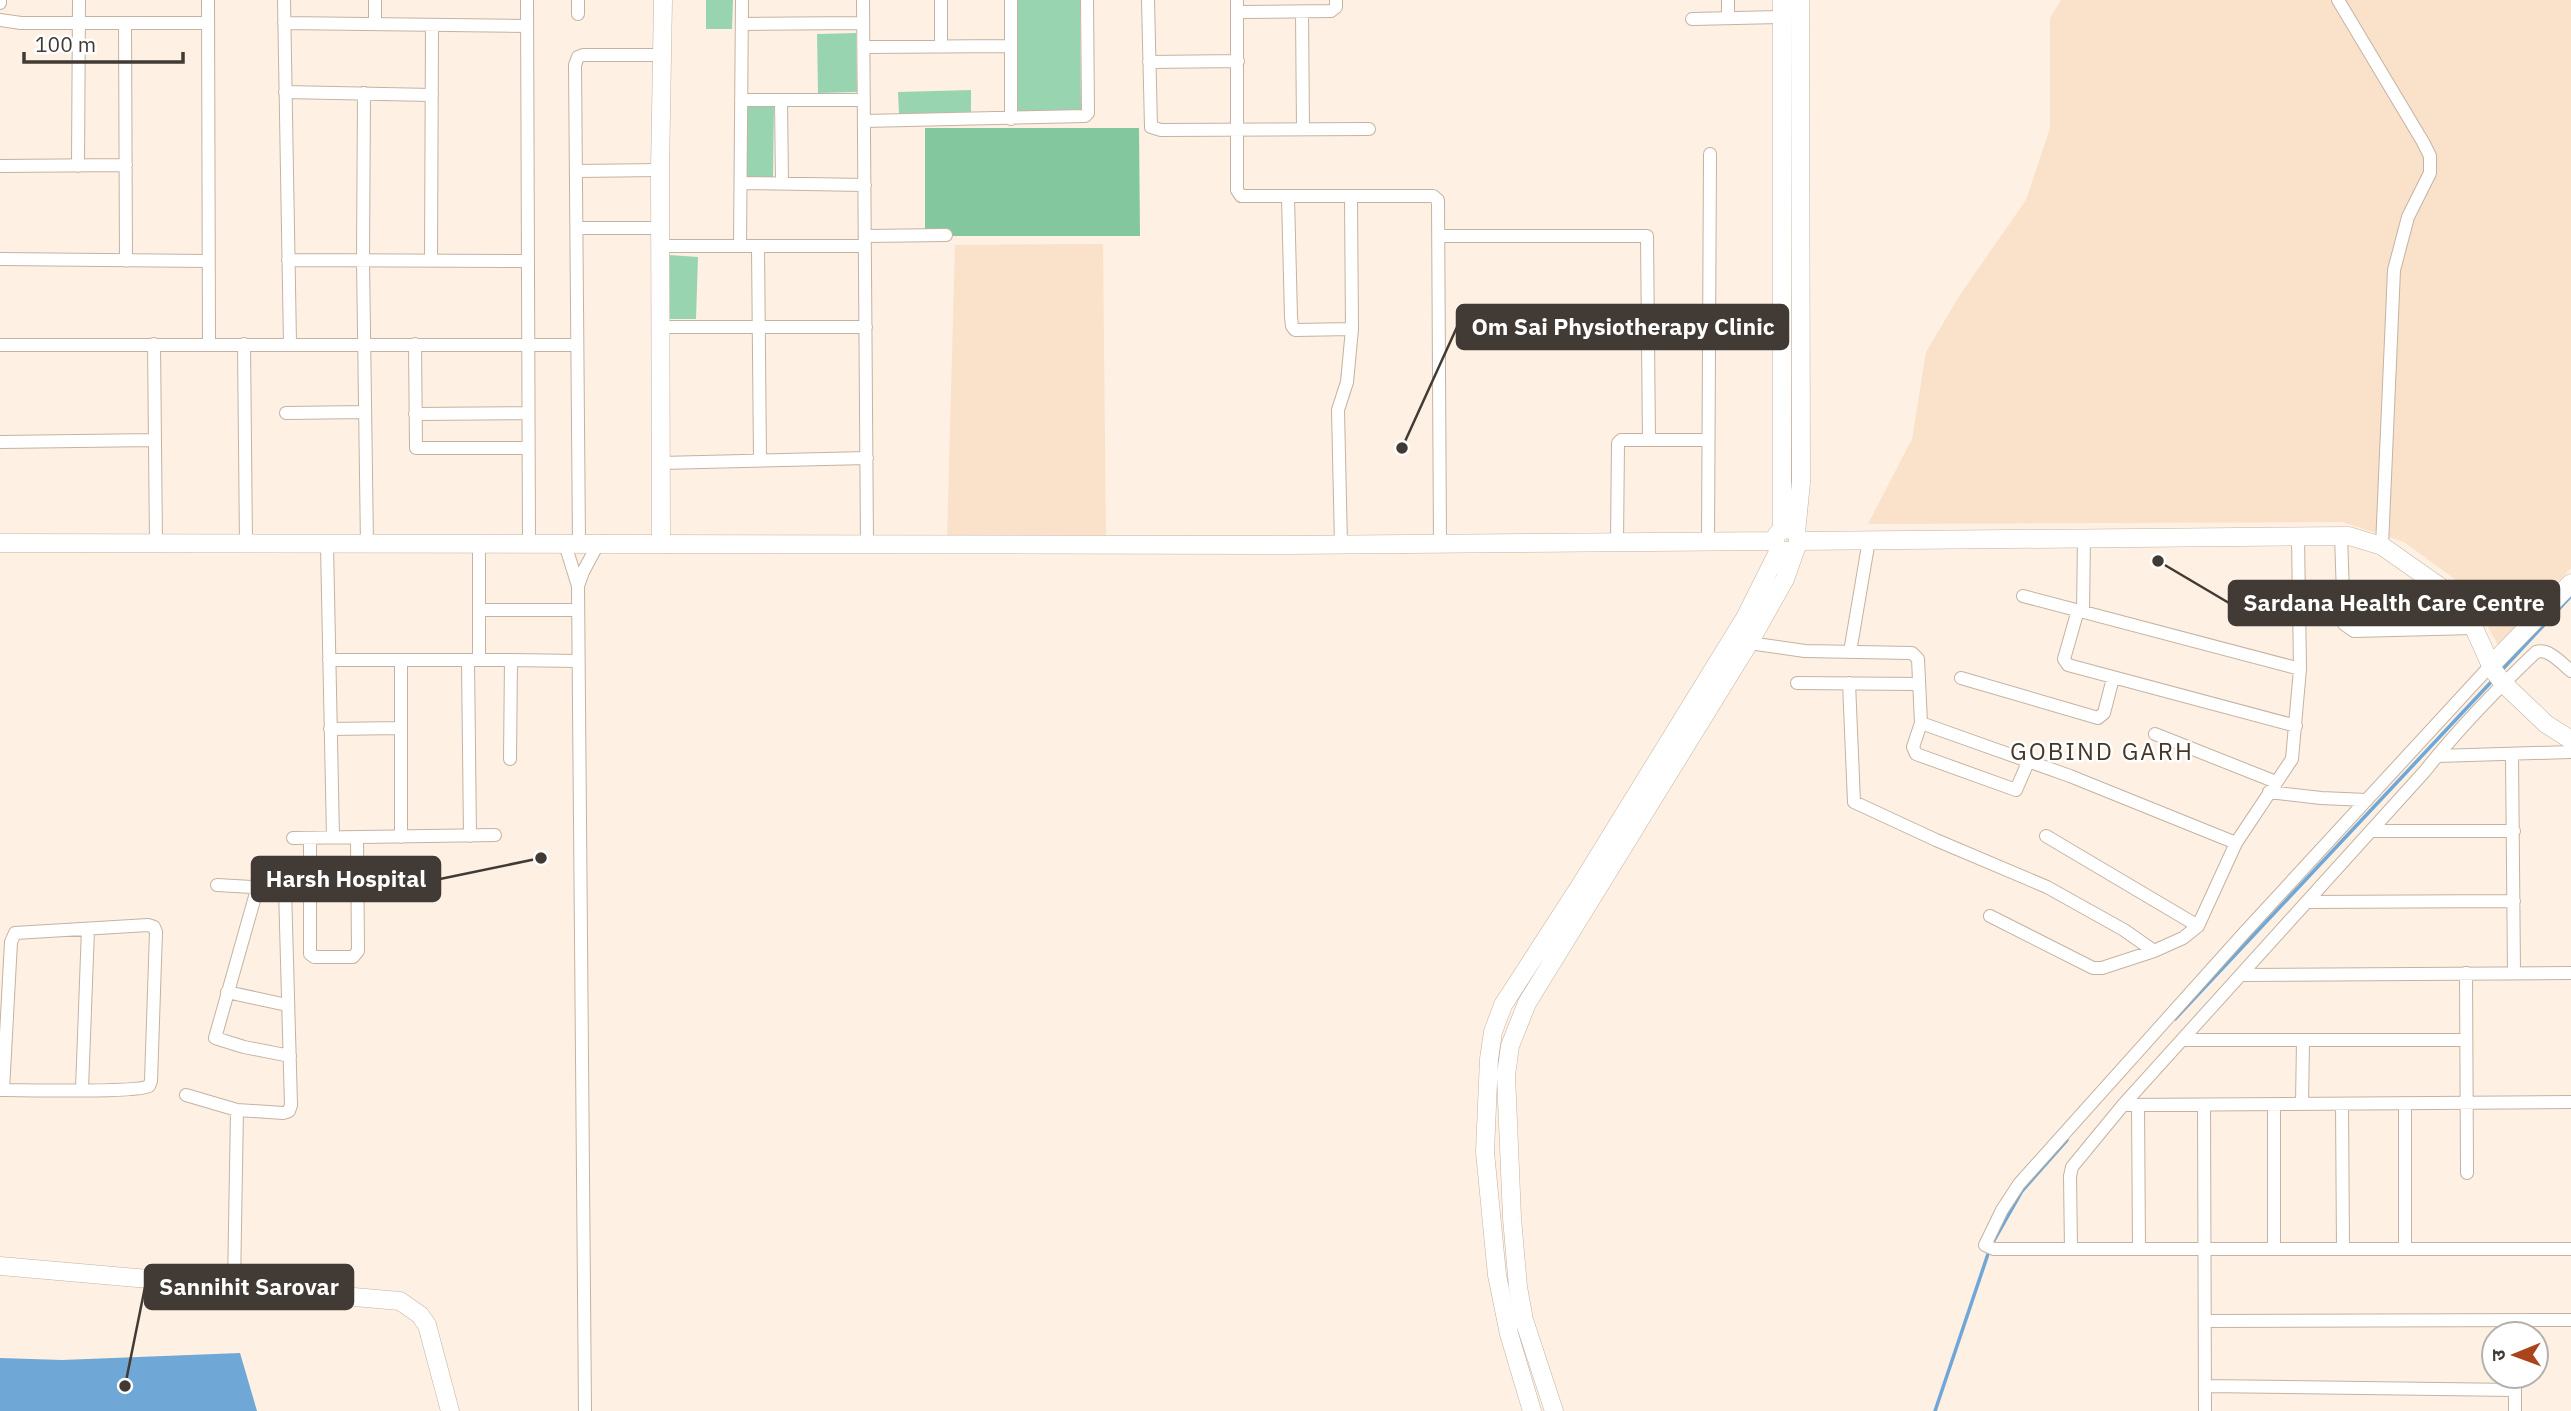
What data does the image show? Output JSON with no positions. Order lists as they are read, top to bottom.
{
  "districts": ["GOBIND GARH"],
  "places": [
    "Om Sai Physiotherapy Clinic",
    "Sardana Health Care Centre",
    "Harsh Hospital",
    "Sannihit Sarovar"
  ],
  "scale_bar": "100 m",
  "north": "left"
}
